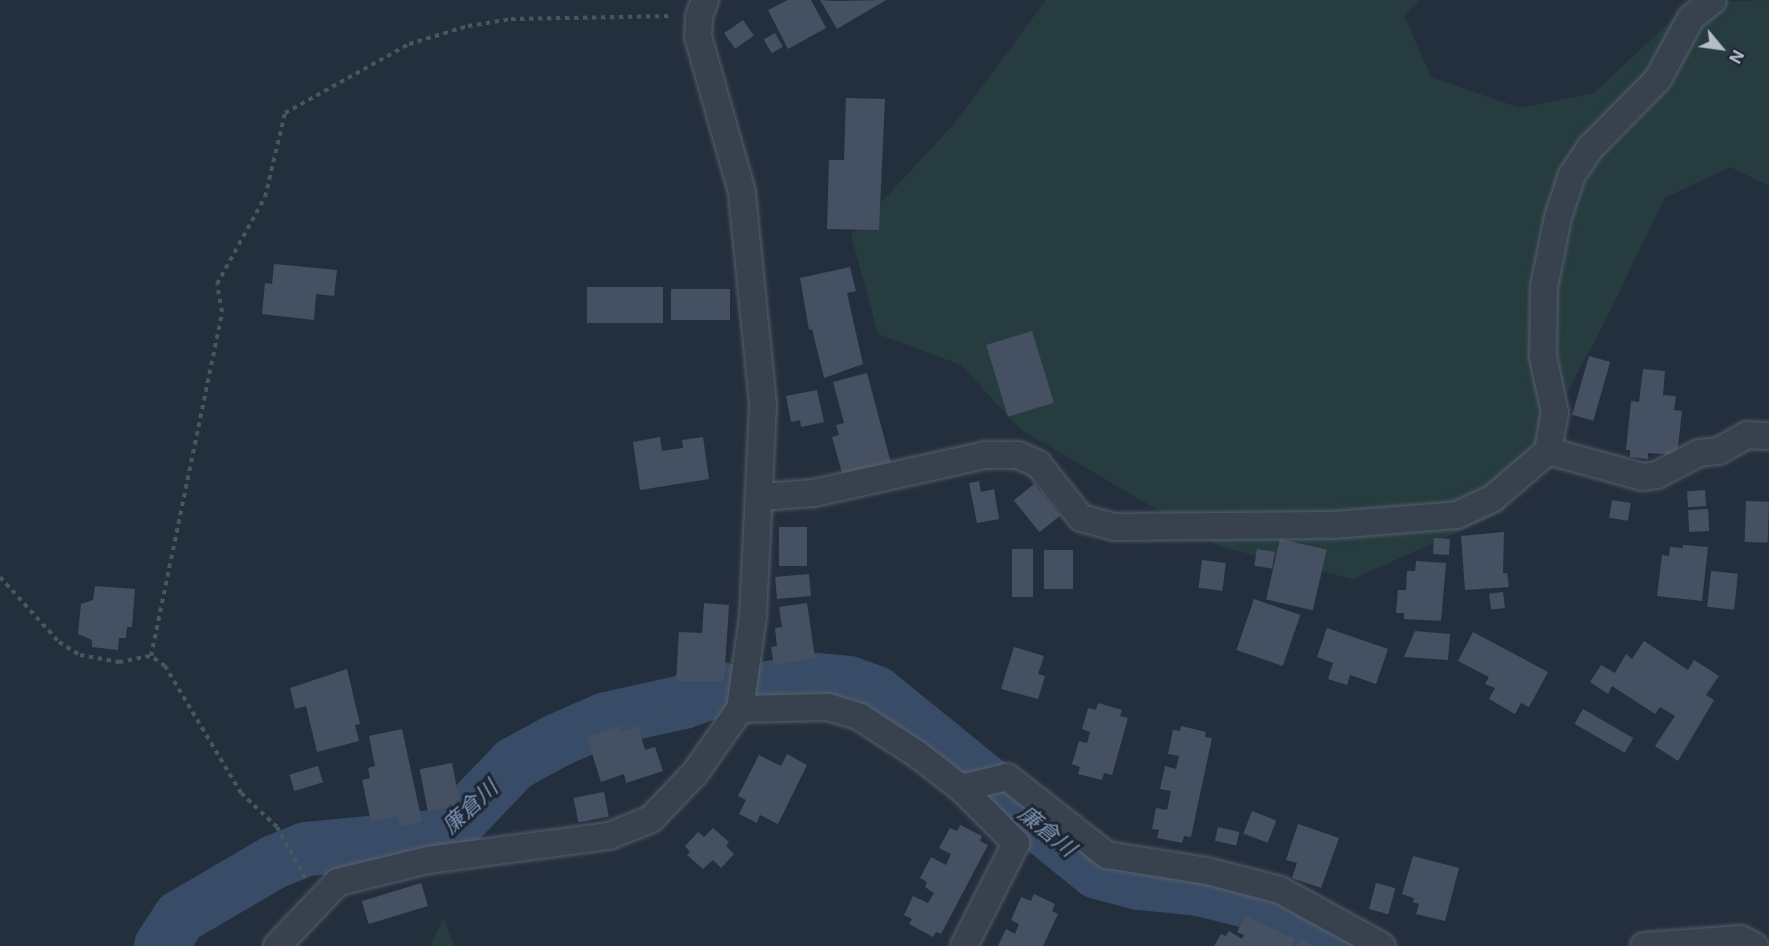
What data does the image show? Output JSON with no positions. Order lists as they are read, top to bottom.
{
  "water": ["廉倉川"],
  "north": "bottom right"
}
